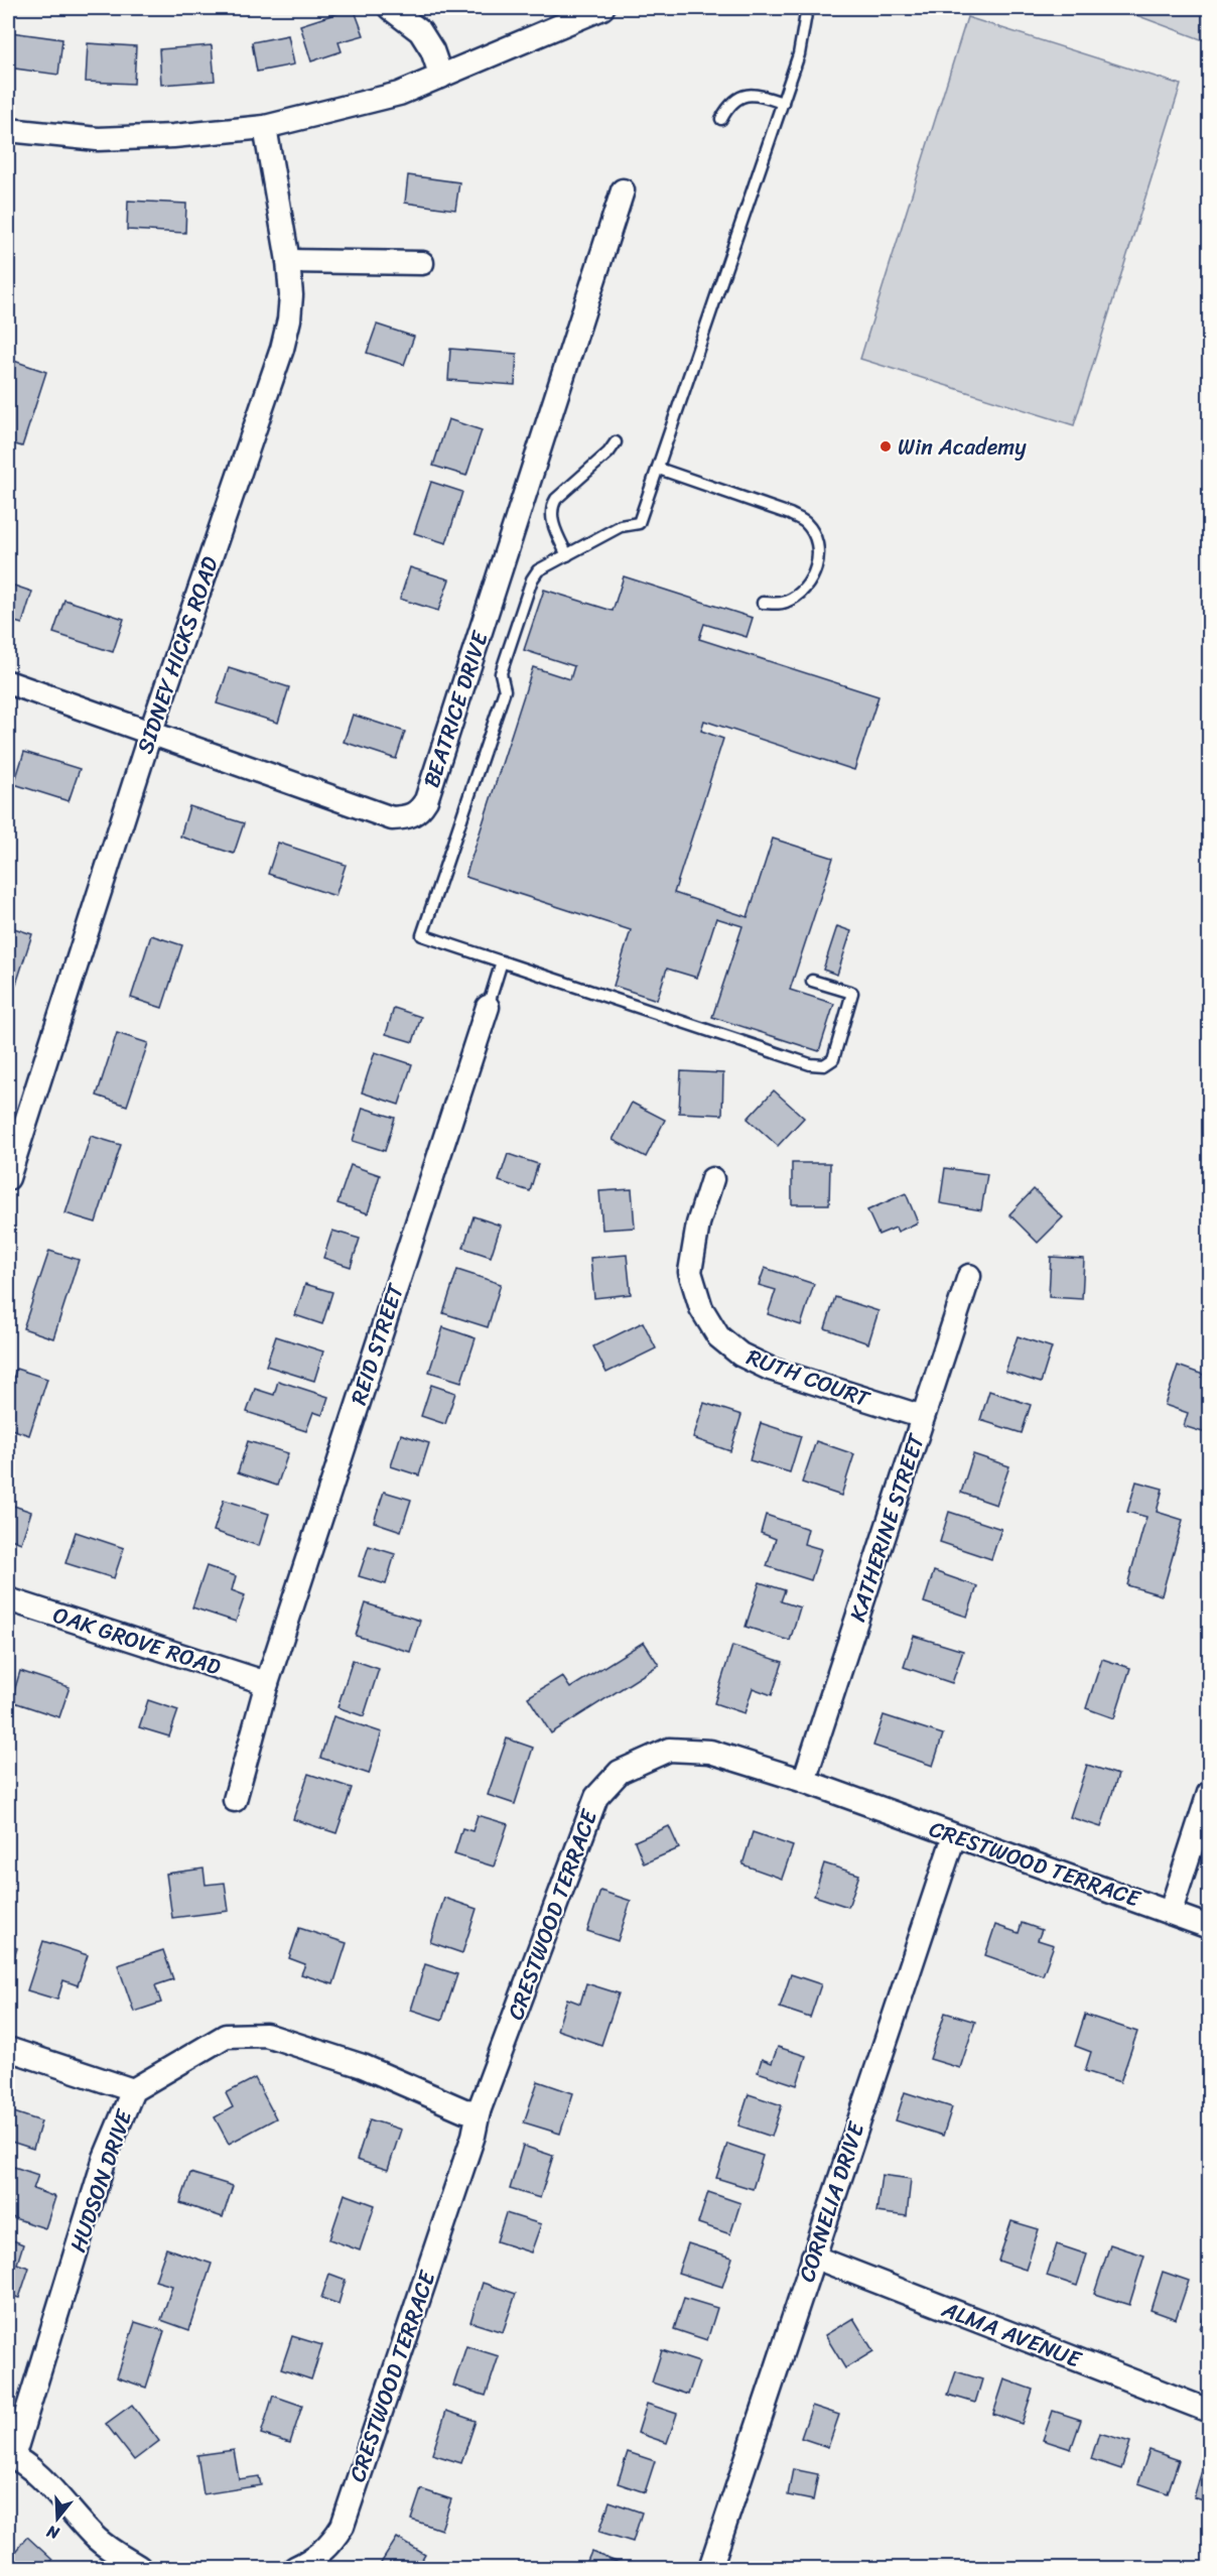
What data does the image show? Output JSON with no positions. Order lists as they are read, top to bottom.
{
  "streets": {
    "street": [
      "SIDNEY HICKS ROAD",
      "BEATRICE DRIVE",
      "REID STREET",
      "RUTH COURT",
      "KATHERINE STREET",
      "OAK GROVE ROAD",
      "CRESTWOOD TERRACE",
      "HUDSON DRIVE",
      "CORNELIA DRIVE",
      "ALMA AVENUE"
    ]
  },
  "crossings": [
    ["SIDNEY HICKS ROAD", "BEATRICE DRIVE"],
    ["REID STREET", "OAK GROVE ROAD"],
    ["RUTH COURT", "KATHERINE STREET"],
    ["KATHERINE STREET", "CRESTWOOD TERRACE"],
    ["CRESTWOOD TERRACE", "HUDSON DRIVE"],
    ["CRESTWOOD TERRACE", "CORNELIA DRIVE"],
    ["CORNELIA DRIVE", "ALMA AVENUE"]
  ],
  "places": ["Win Academy"],
  "north": "bottom"
}
